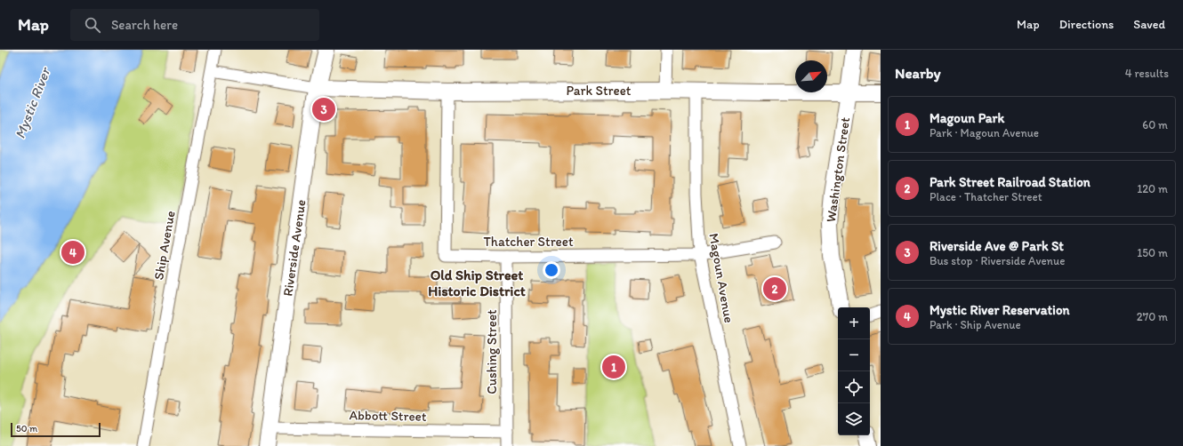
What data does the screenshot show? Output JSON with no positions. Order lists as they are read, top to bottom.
{
  "streets": {
    "street": [
      "Park Street",
      "Washington Street",
      "Thatcher Street",
      "Ship Avenue",
      "Riverside Avenue",
      "Magoun Avenue",
      "Cushing Street",
      "Abbott Street"
    ]
  },
  "crossings": [
    ["Park Street", "Washington Street"],
    ["Park Street", "Thatcher Street"],
    ["Park Street", "Riverside Avenue"],
    ["Park Street", "Magoun Avenue"],
    ["Thatcher Street", "Magoun Avenue"],
    ["Thatcher Street", "Cushing Street"],
    ["Riverside Avenue", "Abbott Street"],
    ["Cushing Street", "Abbott Street"]
  ],
  "districts": ["Old Ship Street Historic District"],
  "water": ["Mystic River"],
  "scale_bar": "50 m",
  "north": "top right",
  "page": {
    "header": "Map",
    "search": "Search here",
    "nav": ["Map", "Directions", "Saved"],
    "heading": ["Nearby", "4 results"],
    "pins": [
      "3",
      "4",
      "2",
      "1"
    ],
    "list": [
      {
        "mark": "1",
        "name": "Magoun Park",
        "note": "Park · Magoun Avenue",
        "value": "60 m"
      },
      {
        "mark": "2",
        "name": "Park Street Railroad Station",
        "note": "Place · Thatcher Street",
        "value": "120 m"
      },
      {
        "mark": "3",
        "name": "Riverside Ave @ Park St",
        "note": "Bus stop · Riverside Avenue",
        "value": "150 m"
      },
      {
        "mark": "4",
        "name": "Mystic River Reservation",
        "note": "Park · Ship Avenue",
        "value": "270 m"
      }
    ],
    "map_buttons": ["+", "−"],
    "scale": "50 m"
  }
}
